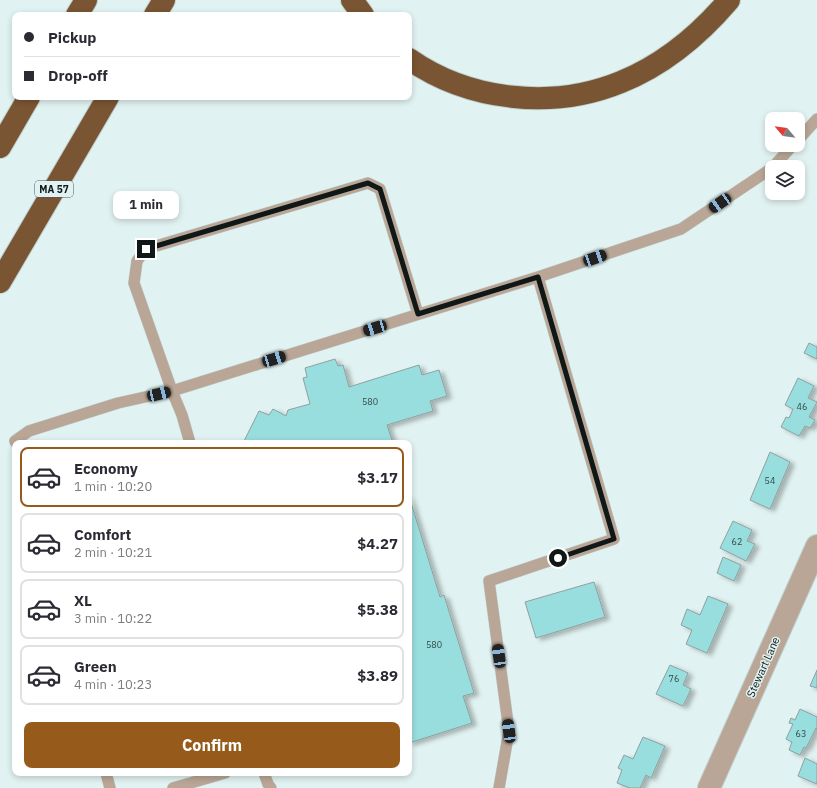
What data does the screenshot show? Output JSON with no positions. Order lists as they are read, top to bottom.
{
  "streets": {
    "highway": ["MA 57"],
    "street": ["Stewart Lane"]
  },
  "house_numbers": [
    "580",
    "46",
    "54",
    "62",
    "580",
    "76",
    "63"
  ],
  "north": "top left",
  "page": {
    "banner": ["Pickup", "Drop-off"],
    "bubble": "1 min",
    "list": [
      {
        "name": "Economy",
        "note": "1 min · 10:20",
        "value": "$3.17"
      },
      {
        "name": "Comfort",
        "note": "2 min · 10:21",
        "value": "$4.27"
      },
      {
        "name": "XL",
        "note": "3 min · 10:22",
        "value": "$5.38"
      },
      {
        "name": "Green",
        "note": "4 min · 10:23",
        "value": "$3.89"
      }
    ],
    "buttons": "Confirm"
  }
}
